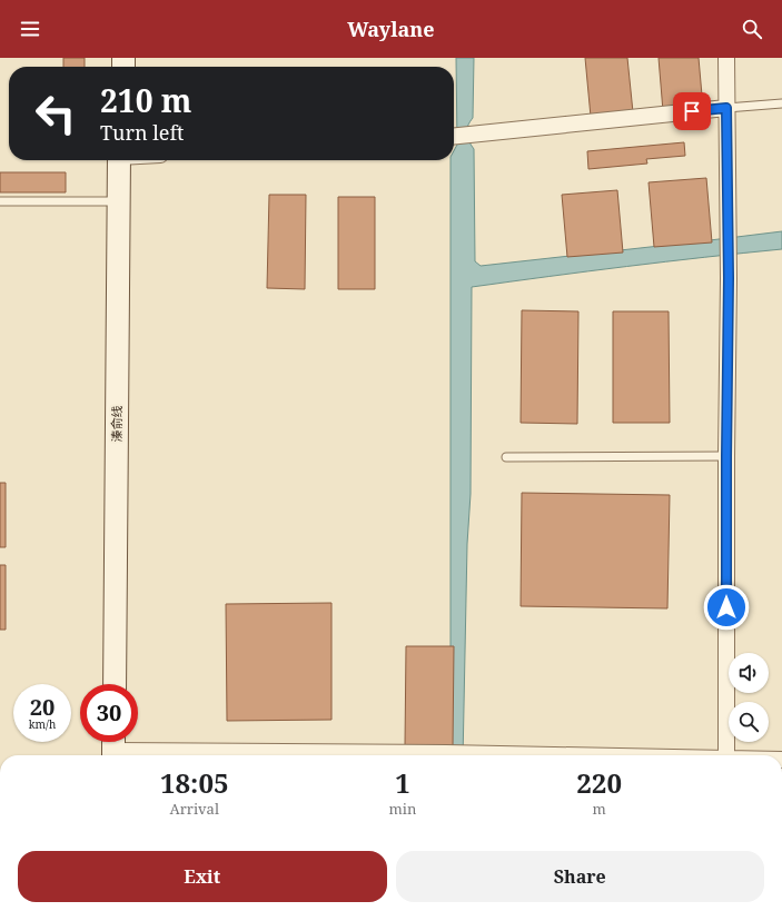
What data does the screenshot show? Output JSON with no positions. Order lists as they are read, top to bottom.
{
  "streets": {
    "main road": ["溱俞线"]
  },
  "page": {
    "header": "Waylane",
    "turn": ["210 m", "Turn left"],
    "speed": "20 km/h",
    "limit": "30",
    "eta": [
      "18:05",
      "Arrival",
      "1",
      "min",
      "220",
      "m"
    ],
    "buttons": ["Exit", "Share"]
  }
}
